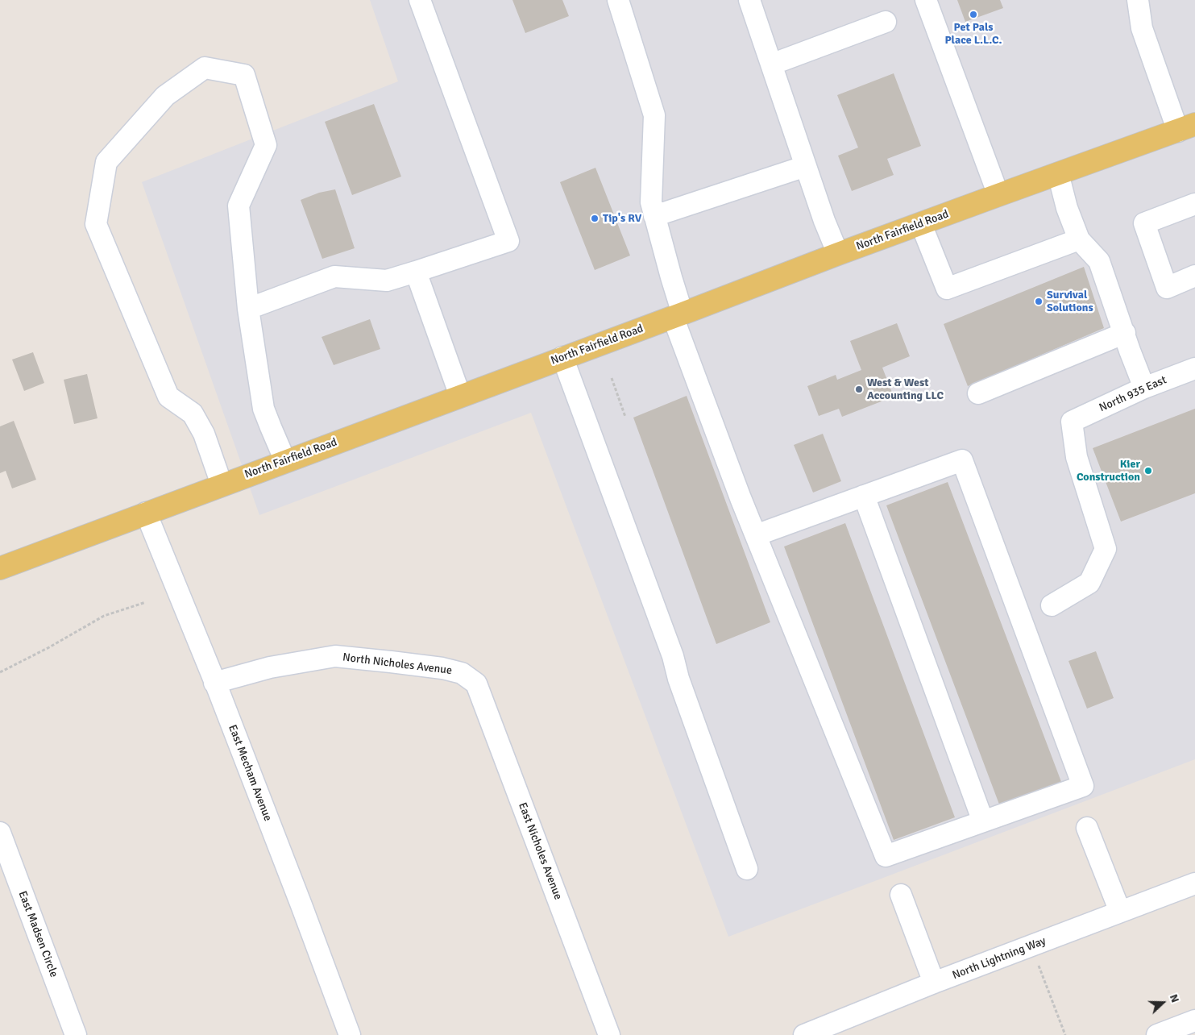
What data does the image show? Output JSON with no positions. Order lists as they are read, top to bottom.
{
  "streets": {
    "main road": ["North Fairfield Road"],
    "street": [
      "North 935 East",
      "North Nicholes Avenue",
      "East Mecham Avenue",
      "East Nicholes Avenue",
      "East Madsen Circle",
      "North Lightning Way"
    ]
  },
  "crossings": [
    ["North Fairfield Road", "East Mecham Avenue"],
    ["North Nicholes Avenue", "East Mecham Avenue"],
    ["North Nicholes Avenue", "East Nicholes Avenue"]
  ],
  "places": [
    "Pet Pals Place L.L.C.",
    "Tip's RV",
    "Survival Solutions",
    "West & West Accounting LLC",
    "Kier Construction"
  ],
  "north": "right"
}
